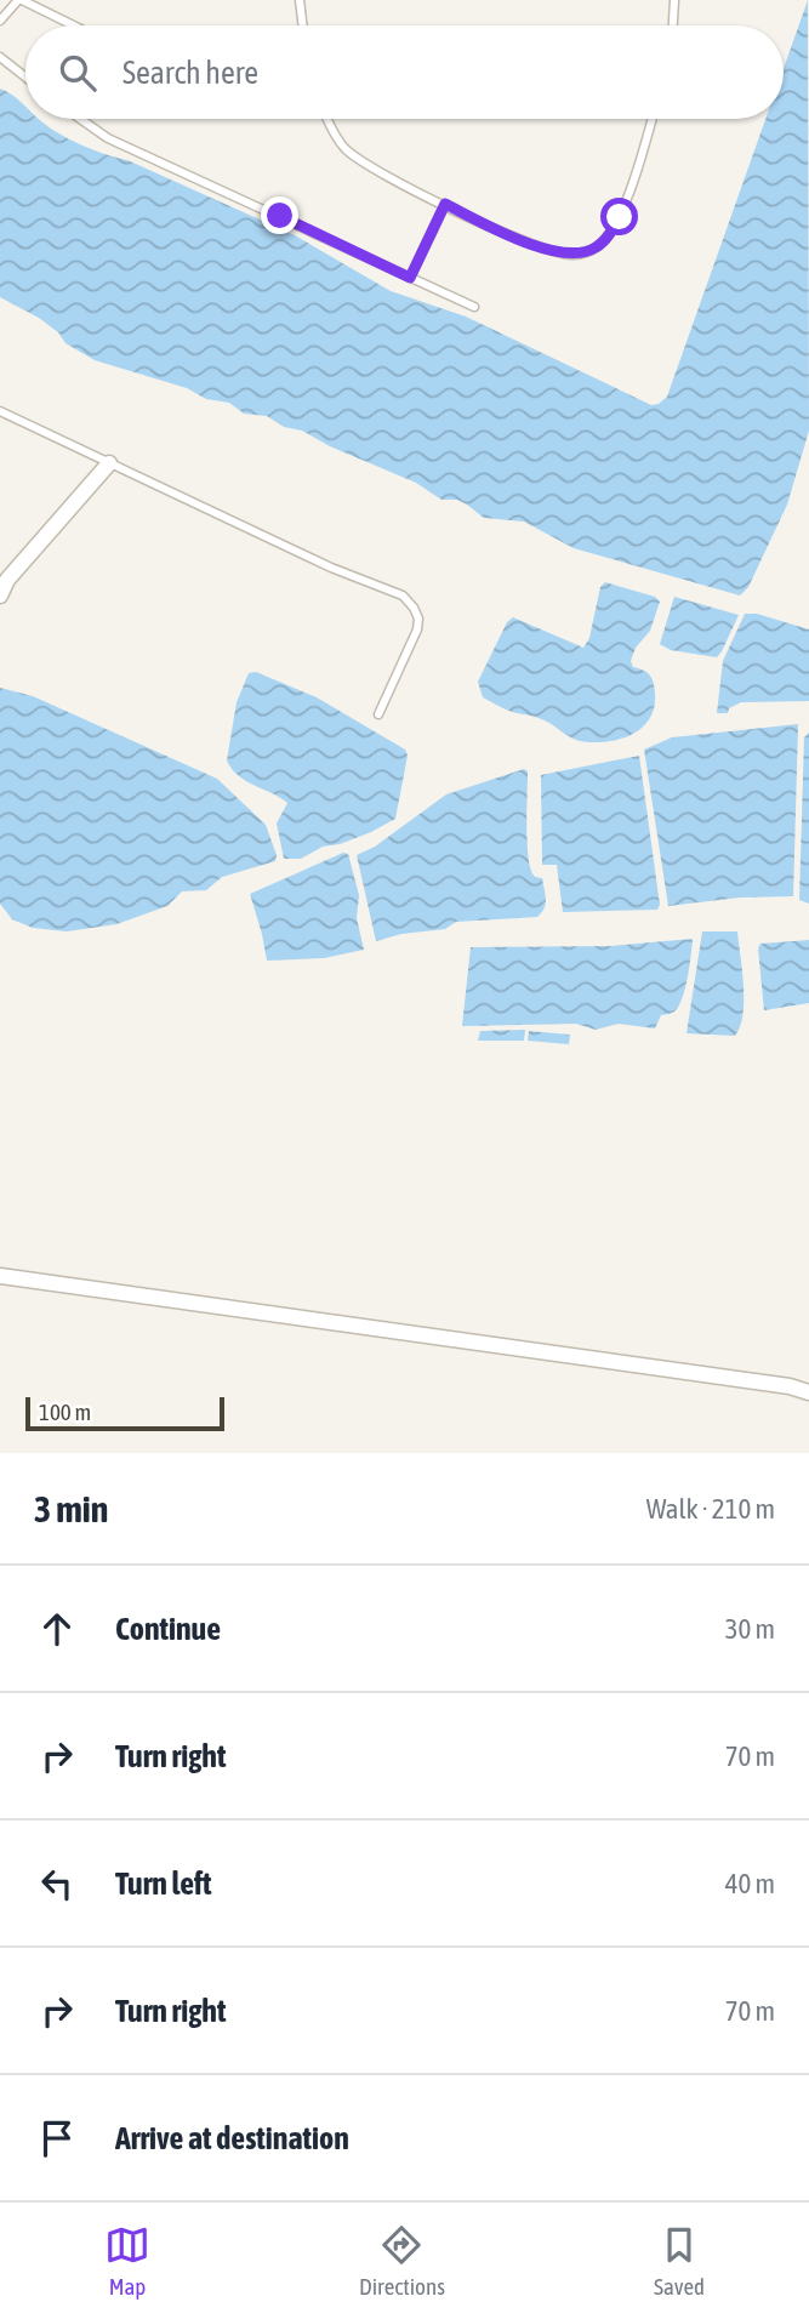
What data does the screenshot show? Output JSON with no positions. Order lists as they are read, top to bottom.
{
  "scale_bar": "100 m",
  "page": {
    "search": "Search here",
    "scale": "100 m",
    "heading": ["3 min", "Walk · 210 m"],
    "list": [
      ["Continue", "30 m"],
      ["Turn right", "70 m"],
      ["Turn left", "40 m"],
      ["Turn right", "70 m"],
      "Arrive at destination"
    ],
    "nav": ["Map", "Directions", "Saved"]
  }
}
